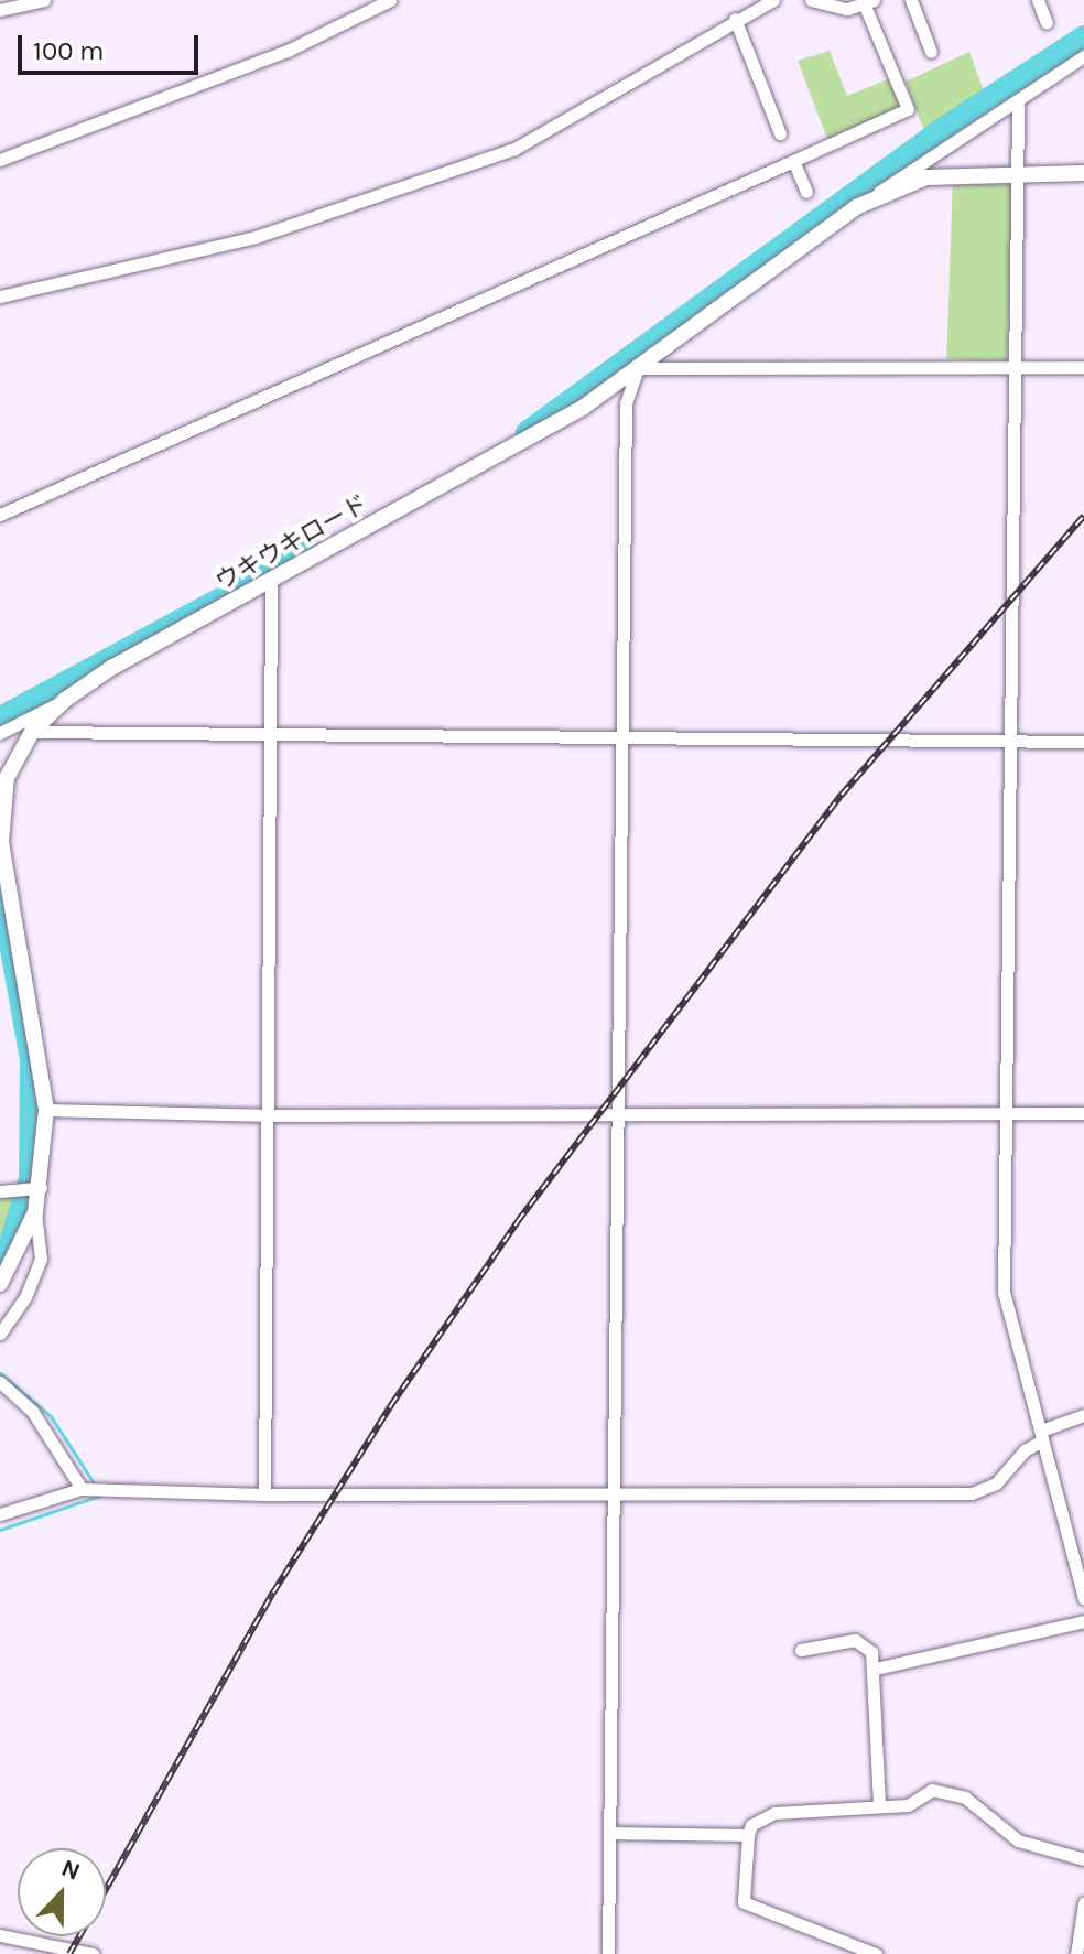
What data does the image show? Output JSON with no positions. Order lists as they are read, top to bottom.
{
  "streets": {
    "street": ["ウキウキロード"]
  },
  "scale_bar": "100 m",
  "north": "top"
}
